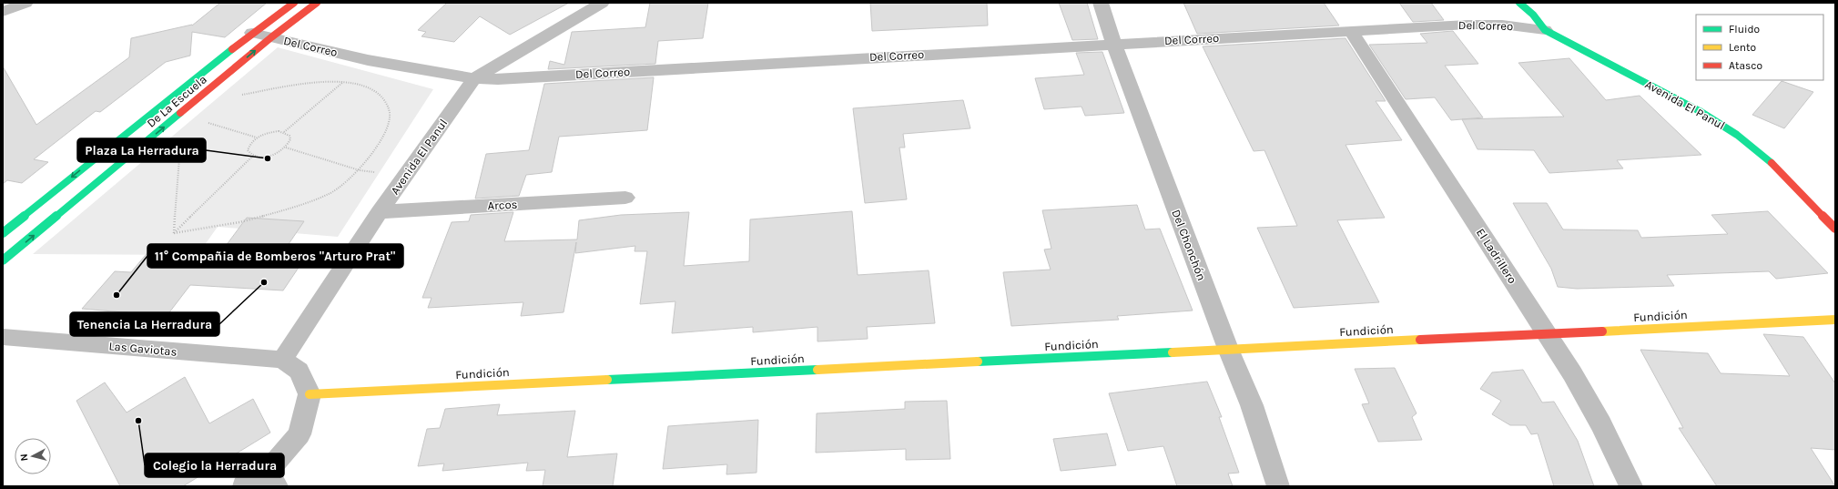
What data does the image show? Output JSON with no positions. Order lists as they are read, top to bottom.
{
  "streets": {
    "street": [
      "Del Correo",
      "De La Escuela",
      "Avenida El Panul",
      "Arcos",
      "Del Chonchón",
      "El Ladrillero",
      "Fundición",
      "Las Gaviotas"
    ]
  },
  "crossings": [
    ["Del Correo", "De La Escuela"],
    ["Del Correo", "Avenida El Panul"],
    ["Del Correo", "Del Chonchón"],
    ["Del Correo", "El Ladrillero"],
    ["Avenida El Panul", "Arcos"],
    ["Avenida El Panul", "Las Gaviotas"],
    ["Del Chonchón", "Fundición"],
    ["El Ladrillero", "Fundición"]
  ],
  "places": [
    "Plaza La Herradura",
    "Tenencia La Herradura",
    "11° Compañia de Bomberos \"Arturo Prat\"",
    "Colegio la Herradura"
  ],
  "legend": ["Fluido", "Lento", "Atasco"],
  "north": "left"
}
